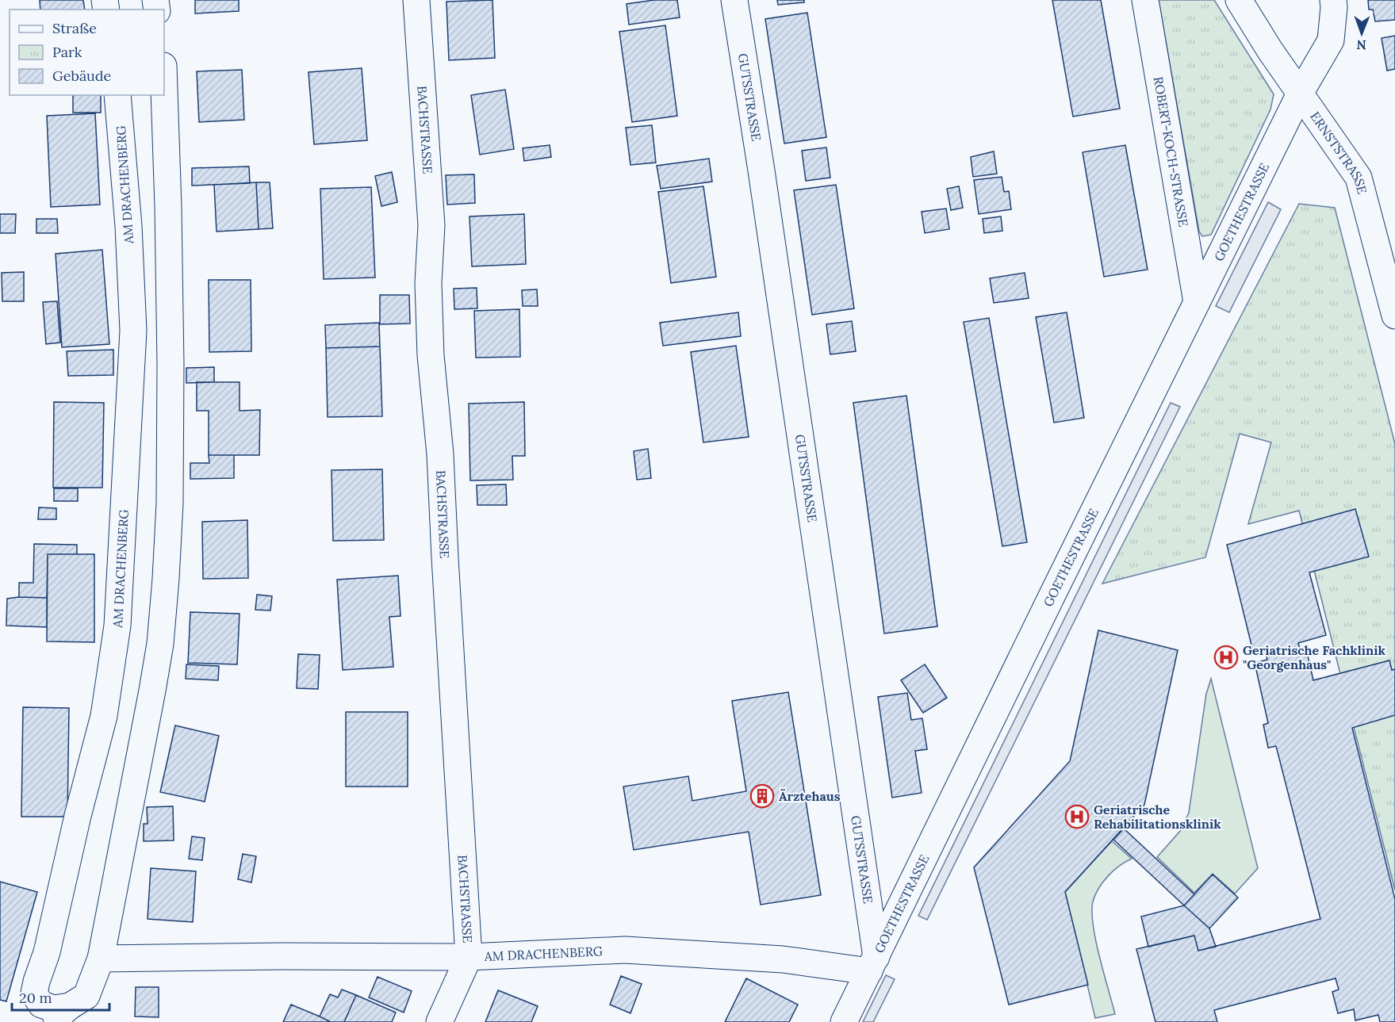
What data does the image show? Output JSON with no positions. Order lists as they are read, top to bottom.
{
  "streets": {
    "street": [
      "GUTSSTRASSE",
      "BACHSTRASSE",
      "ROBERT-KOCH-STRASSE",
      "ERNSTSTRASSE",
      "AM DRACHENBERG",
      "GOETHESTRASSE"
    ]
  },
  "crossings": [
    ["GUTSSTRASSE", "AM DRACHENBERG"],
    ["GUTSSTRASSE", "GOETHESTRASSE"],
    ["BACHSTRASSE", "AM DRACHENBERG"],
    ["ROBERT-KOCH-STRASSE", "GOETHESTRASSE"],
    ["ERNSTSTRASSE", "GOETHESTRASSE"],
    ["AM DRACHENBERG", "GOETHESTRASSE"]
  ],
  "places": {
    "hospital": ["Geriatrische Fachklinik \"Georgenhaus\"", "Geriatrische Rehabilitationsklinik"],
    "building": ["Ärztehaus"]
  },
  "legend": ["Straße", "Park", "Gebäude"],
  "scale_bar": "20 m",
  "north": "bottom"
}
